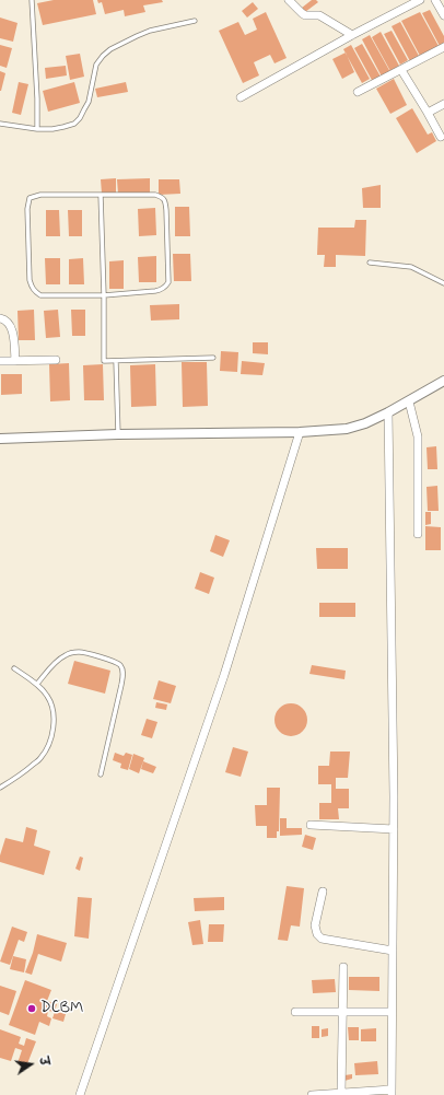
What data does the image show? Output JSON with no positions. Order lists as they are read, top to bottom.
{
  "places": ["DCBM"],
  "north": "right"
}
